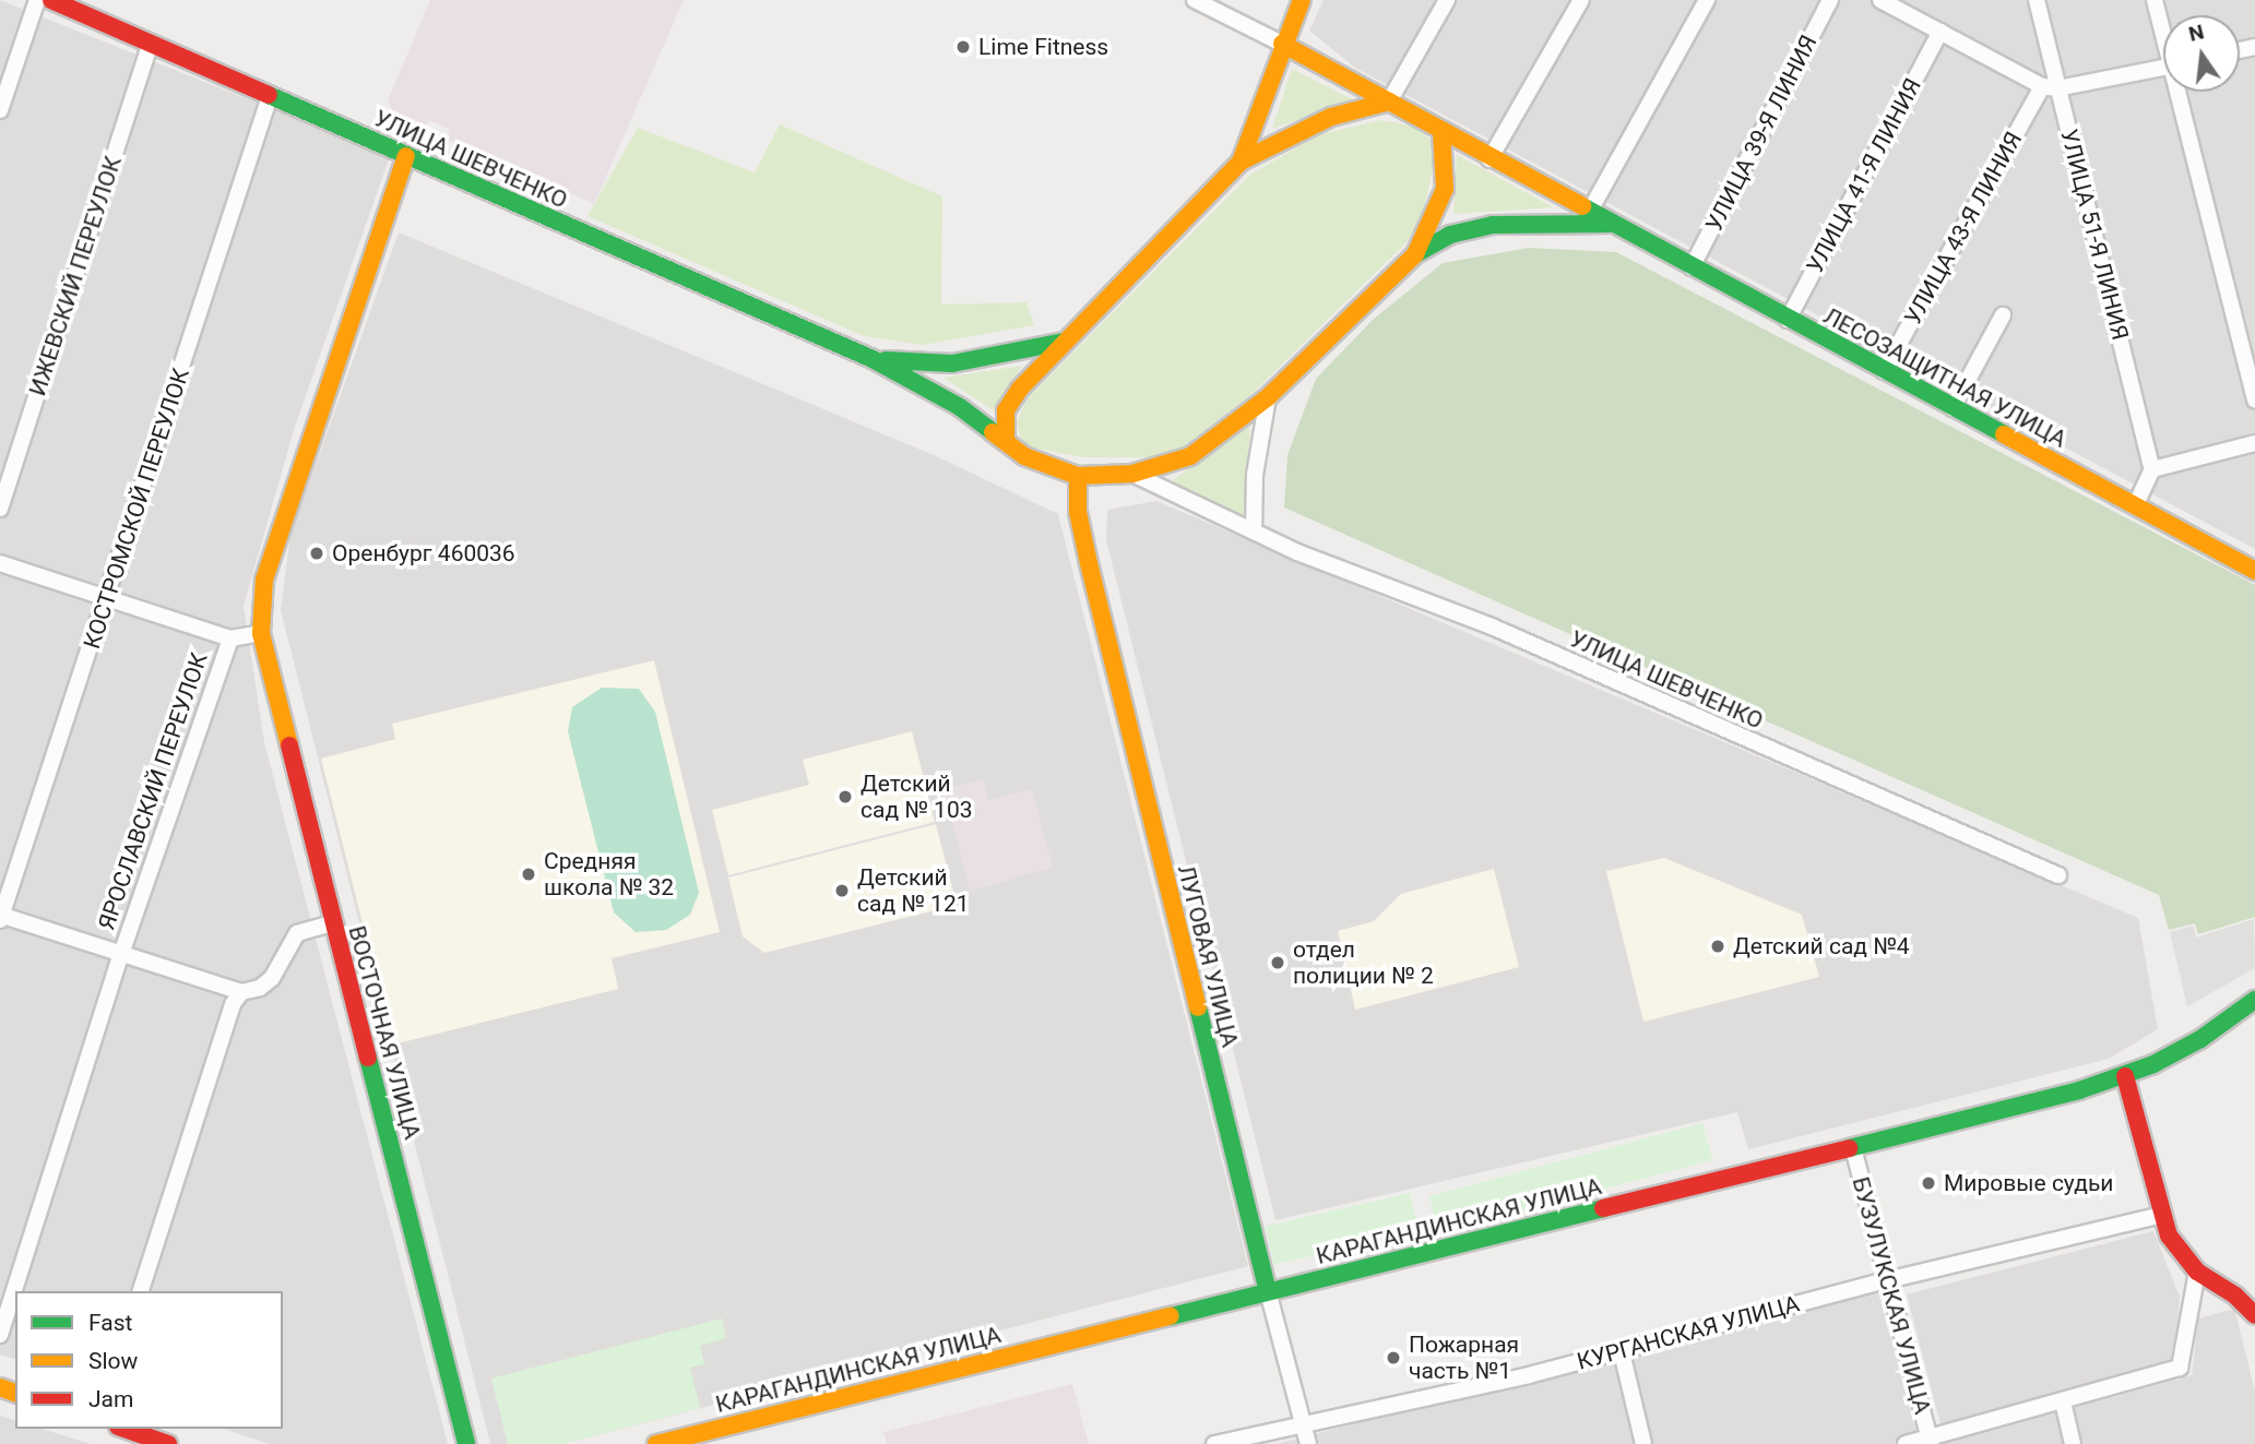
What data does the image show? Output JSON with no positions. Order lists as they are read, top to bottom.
{
  "streets": {
    "main road": [
      "УЛИЦА ШЕВЧЕНКО",
      "ЛЕСОЗАЩИТНАЯ УЛИЦА",
      "ЛУГОВАЯ УЛИЦА",
      "ВОСТОЧНАЯ УЛИЦА",
      "КАРАГАНДИНСКАЯ УЛИЦА"
    ],
    "street": [
      "УЛИЦА 39-Я ЛИНИЯ",
      "УЛИЦА 41-Я ЛИНИЯ",
      "УЛИЦА 43-Я ЛИНИЯ",
      "УЛИЦА 51-Я ЛИНИЯ",
      "ИЖЕВСКИЙ ПЕРЕУЛОК",
      "КОСТРОМСКОЙ ПЕРЕУЛОК",
      "ЯРОСЛАВСКИЙ ПЕРЕУЛОК",
      "БУЗУЛУКСКАЯ УЛИЦА",
      "КУРГАНСКАЯ УЛИЦА"
    ]
  },
  "crossings": [
    ["УЛИЦА 39-Я ЛИНИЯ", "ЛЕСОЗАЩИТНАЯ УЛИЦА"],
    ["УЛИЦА ШЕВЧЕНКО", "ИЖЕВСКИЙ ПЕРЕУЛОК"],
    ["УЛИЦА ШЕВЧЕНКО", "КОСТРОМСКОЙ ПЕРЕУЛОК"],
    ["УЛИЦА ШЕВЧЕНКО", "ЛУГОВАЯ УЛИЦА"],
    ["УЛИЦА 41-Я ЛИНИЯ", "ЛЕСОЗАЩИТНАЯ УЛИЦА"],
    ["УЛИЦА 43-Я ЛИНИЯ", "УЛИЦА 51-Я ЛИНИЯ"],
    ["УЛИЦА 43-Я ЛИНИЯ", "ЛЕСОЗАЩИТНАЯ УЛИЦА"],
    ["ЯРОСЛАВСКИЙ ПЕРЕУЛОК", "ВОСТОЧНАЯ УЛИЦА"],
    ["ЛУГОВАЯ УЛИЦА", "КАРАГАНДИНСКАЯ УЛИЦА"],
    ["ЛУГОВАЯ УЛИЦА", "КУРГАНСКАЯ УЛИЦА"],
    ["КАРАГАНДИНСКАЯ УЛИЦА", "БУЗУЛУКСКАЯ УЛИЦА"],
    ["БУЗУЛУКСКАЯ УЛИЦА", "КУРГАНСКАЯ УЛИЦА"]
  ],
  "places": [
    "Lime Fitness",
    "Оренбург 460036",
    "Детский сад № 103",
    "Средняя школа № 32",
    "Детский сад № 121",
    "Детский сад №4",
    "отдел полиции № 2",
    "Мировые судьи",
    "Пожарная часть №1"
  ],
  "legend": ["Fast", "Slow", "Jam"],
  "north": "top"
}
